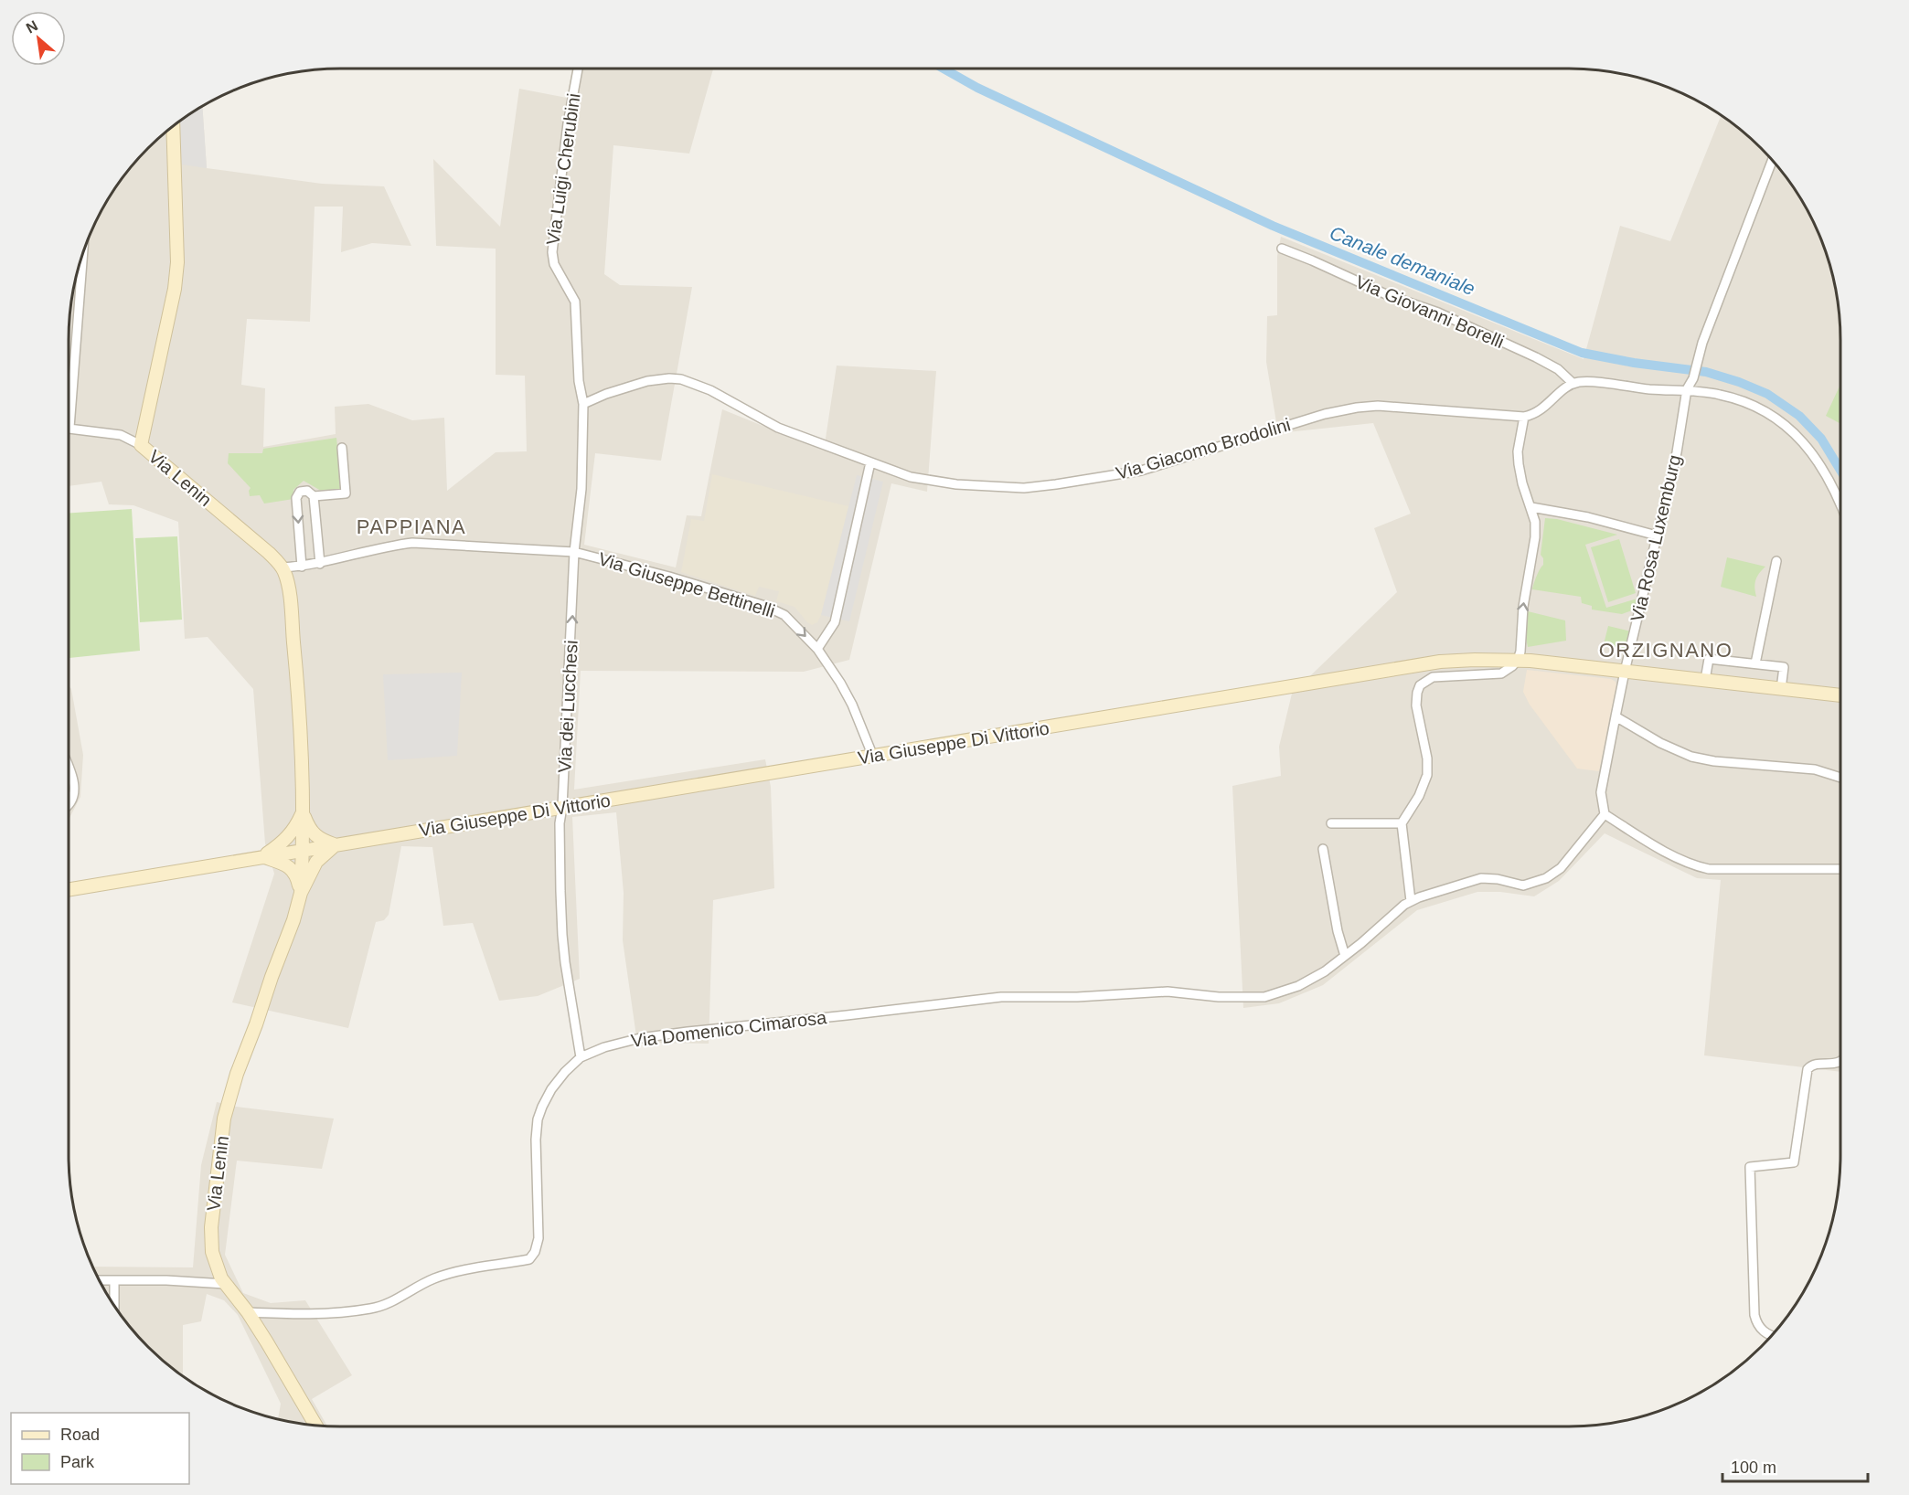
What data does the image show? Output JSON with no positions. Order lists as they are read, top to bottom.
{
  "streets": {
    "main road": ["Via Lenin", "Via Giuseppe Di Vittorio"],
    "street": [
      "Via Luigi Cherubini",
      "Via Giovanni Borelli",
      "Via Giacomo Brodolini",
      "Via Rosa Luxemburg",
      "Via Giuseppe Bettinelli",
      "Via dei Lucchesi",
      "Via Domenico Cimarosa"
    ]
  },
  "crossings": [
    ["Via Luigi Cherubini", "Via Giacomo Brodolini"],
    ["Via Lenin", "Via Giuseppe Di Vittorio"],
    ["Via Lenin", "Via Domenico Cimarosa"],
    ["Via Rosa Luxemburg", "Via Giuseppe Di Vittorio"],
    ["Via Rosa Luxemburg", "Via Domenico Cimarosa"],
    ["Via Giuseppe Bettinelli", "Via dei Lucchesi"],
    ["Via Giuseppe Bettinelli", "Via Giuseppe Di Vittorio"],
    ["Via dei Lucchesi", "Via Giuseppe Di Vittorio"],
    ["Via dei Lucchesi", "Via Domenico Cimarosa"]
  ],
  "one_way": ["Via Giuseppe Bettinelli", "Via dei Lucchesi"],
  "districts": ["PAPPIANA", "ORZIGNANO"],
  "water": ["Canale demaniale"],
  "legend": ["Road", "Park"],
  "scale_bar": "100 m",
  "north": "top left"
}
